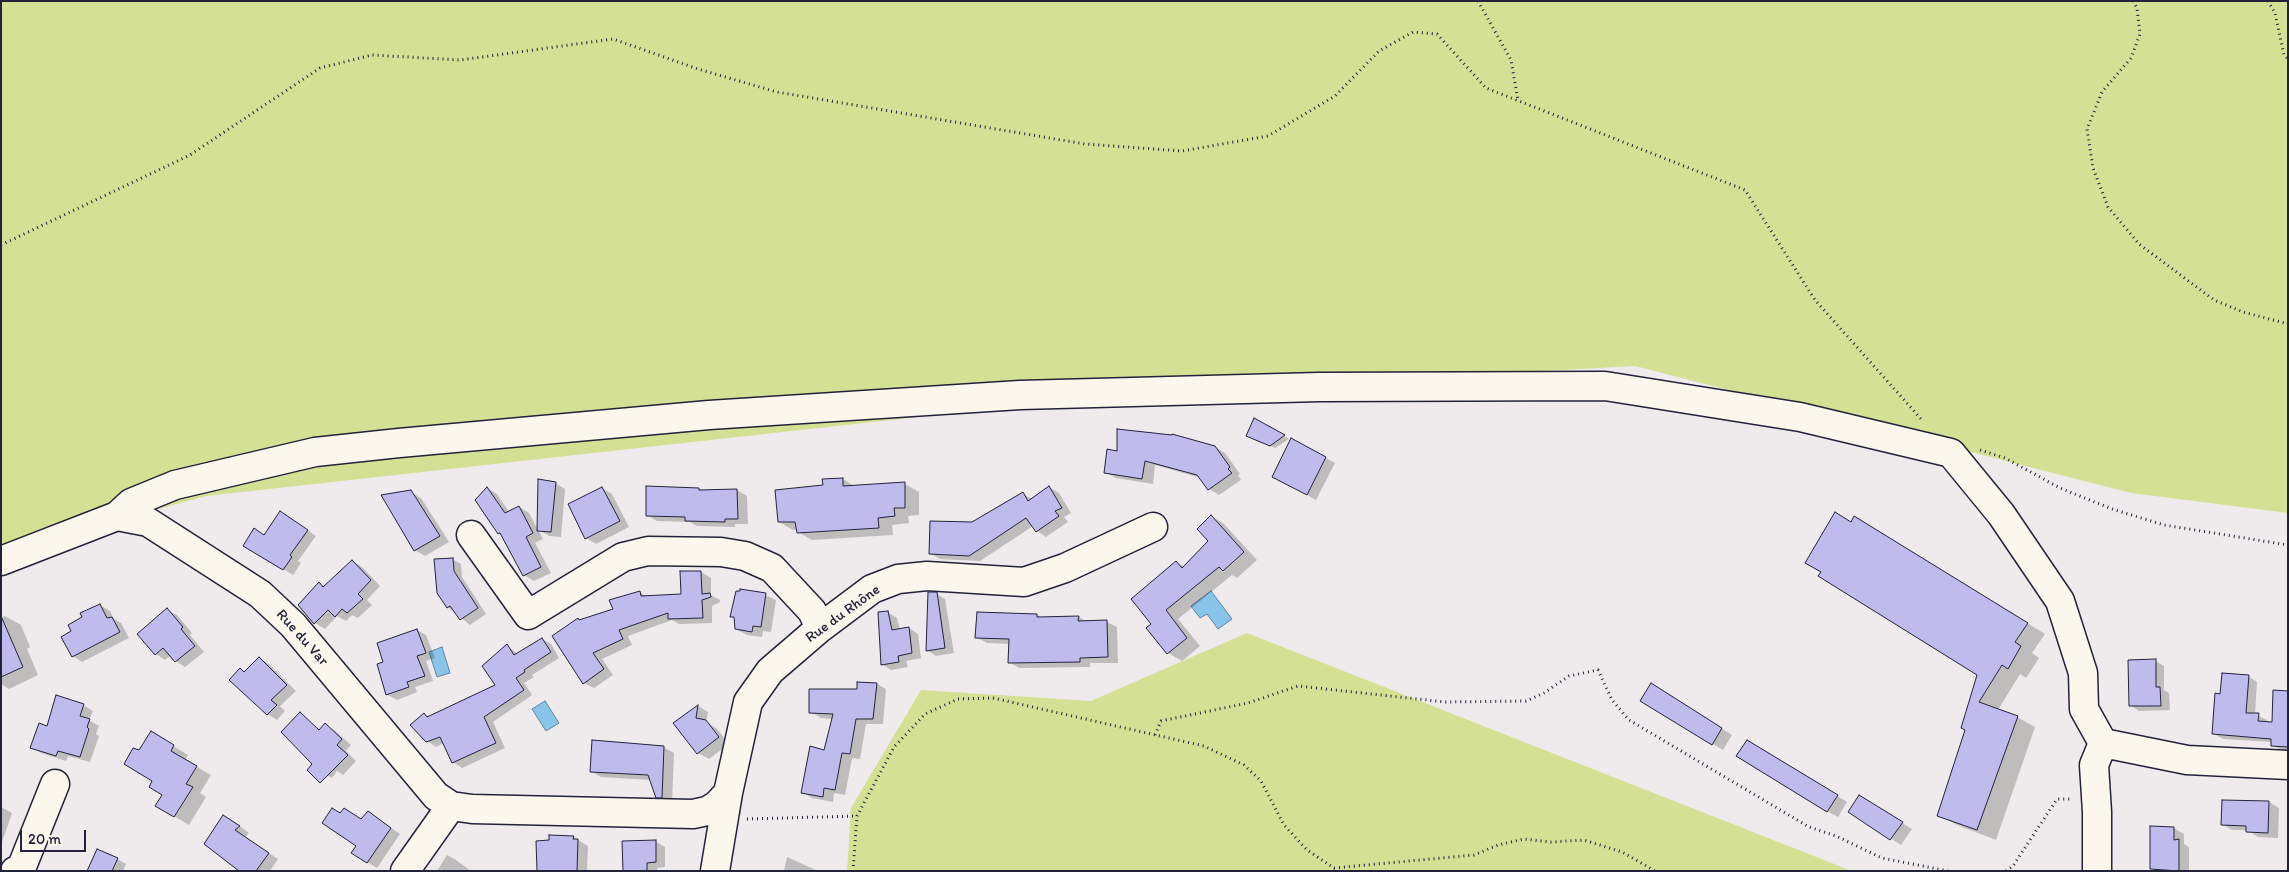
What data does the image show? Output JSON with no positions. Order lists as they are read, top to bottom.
{
  "streets": {
    "street": ["Rue du Rhône", "Rue du Var"]
  },
  "scale_bar": "20 m"
}
